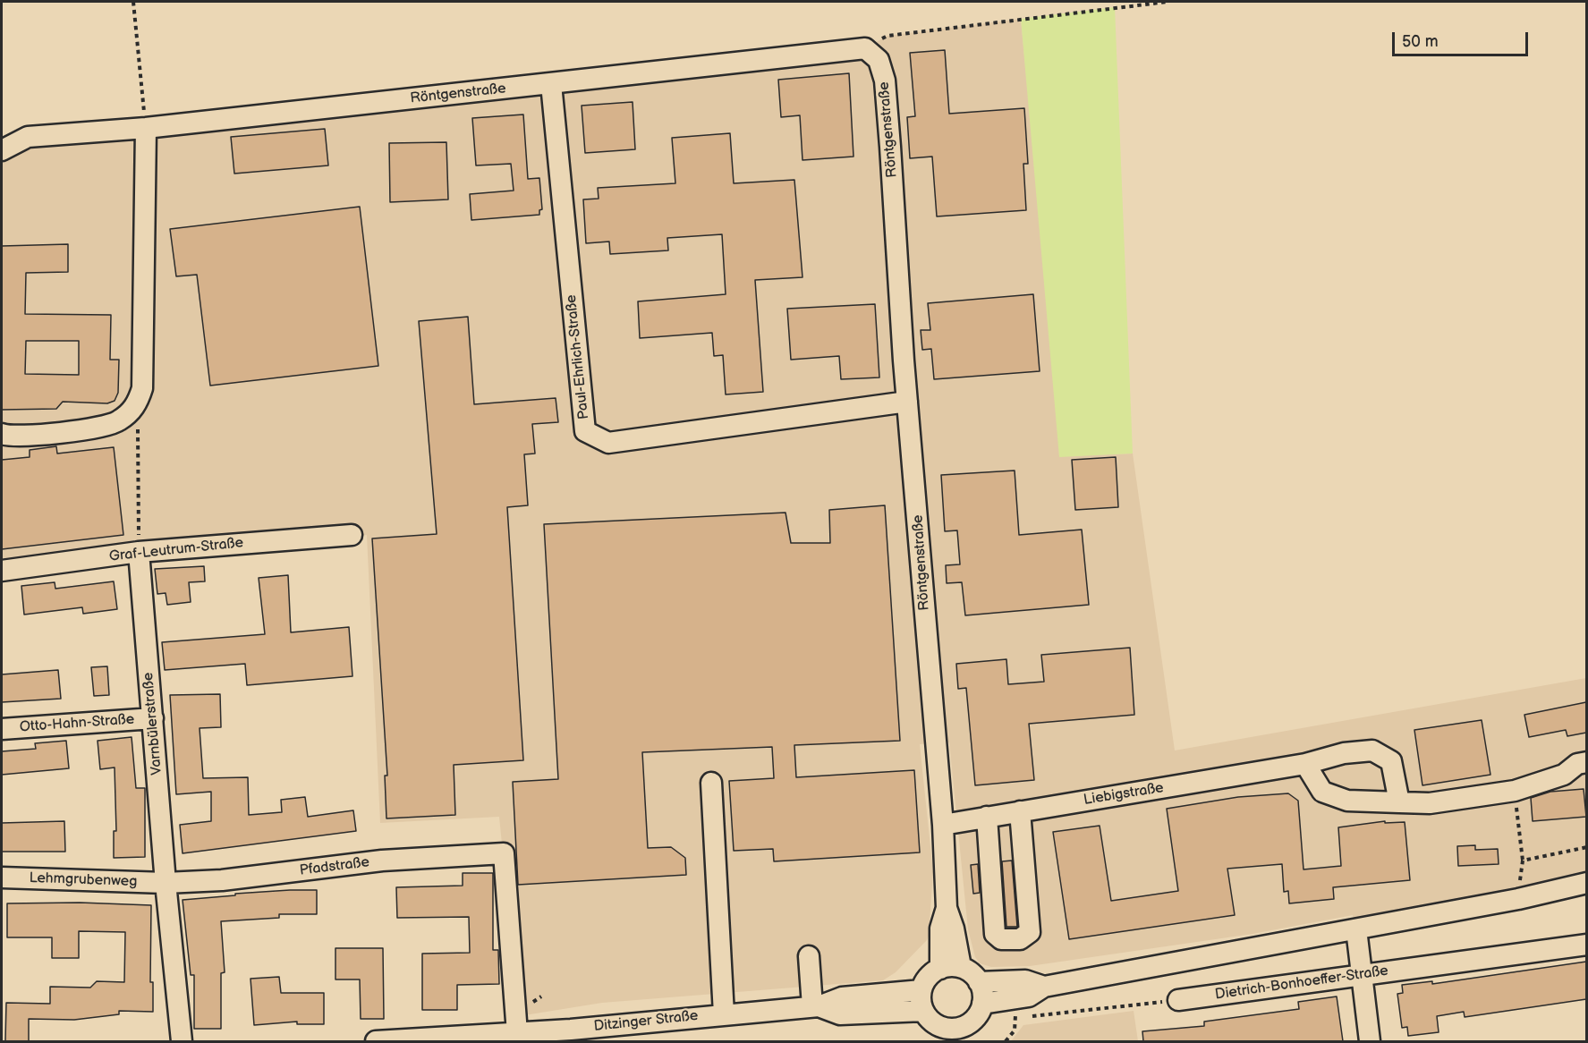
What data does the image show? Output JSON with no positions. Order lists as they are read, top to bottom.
{
  "streets": {
    "street": [
      "Röntgenstraße",
      "Paul-Ehrlich-Straße",
      "Graf-Leutrum-Straße",
      "Otto-Hahn-Straße",
      "Varnbülerstraße",
      "Liebigstraße",
      "Pfadstraße",
      "Lehmgrubenweg",
      "Dietrich-Bonhoeffer-Straße",
      "Ditzinger Straße"
    ]
  },
  "crossings": [
    ["Röntgenstraße", "Paul-Ehrlich-Straße"],
    ["Röntgenstraße", "Liebigstraße"],
    ["Röntgenstraße", "Ditzinger Straße"],
    ["Graf-Leutrum-Straße", "Varnbülerstraße"],
    ["Otto-Hahn-Straße", "Varnbülerstraße"],
    ["Varnbülerstraße", "Pfadstraße"],
    ["Varnbülerstraße", "Lehmgrubenweg"],
    ["Pfadstraße", "Lehmgrubenweg"],
    ["Pfadstraße", "Ditzinger Straße"]
  ],
  "scale_bar": "50 m"
}
